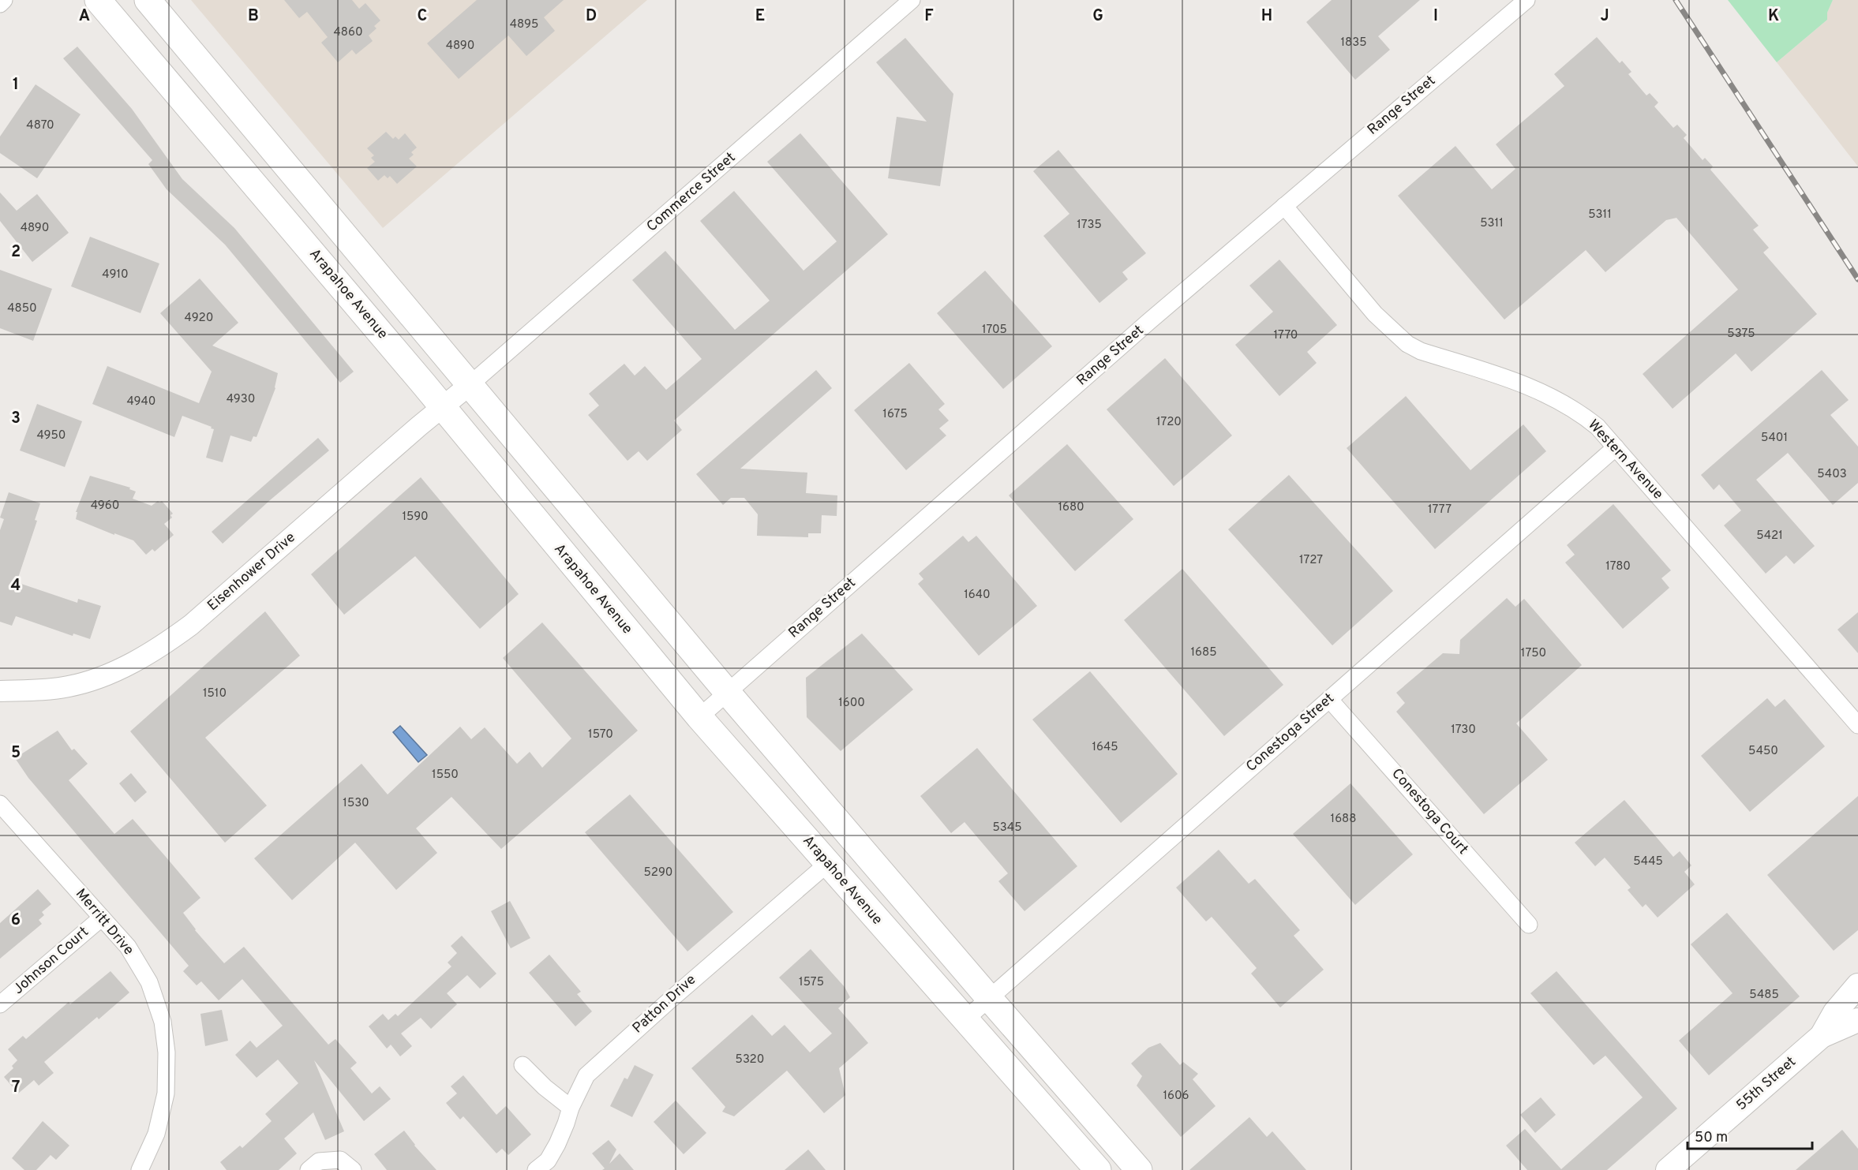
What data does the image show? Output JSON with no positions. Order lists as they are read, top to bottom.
{
  "streets": {
    "main road": ["Arapahoe Avenue", "55th Street"],
    "street": [
      "Range Street",
      "Commerce Street",
      "Western Avenue",
      "Eisenhower Drive",
      "Conestoga Street",
      "Conestoga Court",
      "Merritt Drive",
      "Johnson Court",
      "Patton Drive"
    ]
  },
  "crossings": [
    ["Range Street", "Arapahoe Avenue"],
    ["Range Street", "Western Avenue"],
    ["Commerce Street", "Eisenhower Drive"],
    ["Arapahoe Avenue", "Eisenhower Drive"],
    ["Arapahoe Avenue", "Conestoga Street"],
    ["Arapahoe Avenue", "Patton Drive"],
    ["Western Avenue", "Conestoga Street"],
    ["Conestoga Street", "Conestoga Court"],
    ["Merritt Drive", "Johnson Court"]
  ],
  "house_numbers": [
    "4895",
    "4860",
    "1835",
    "4890",
    "4870",
    "5311",
    "5311",
    "1735",
    "4890",
    "4910",
    "4850",
    "4920",
    "1705",
    "5375",
    "1770",
    "4930",
    "4940",
    "1675",
    "1720",
    "4950",
    "5401",
    "5403",
    "4960",
    "1680",
    "1777",
    "1590",
    "5421",
    "1727",
    "1780",
    "1640",
    "1685",
    "1750",
    "1510",
    "1600",
    "1730",
    "1570",
    "1645",
    "5450",
    "1550",
    "1530",
    "1688",
    "5345",
    "5445",
    "5290",
    "1575",
    "5485",
    "5320",
    "1606"
  ],
  "scale_bar": "50 m",
  "grid": {
    "columns": [
      "A",
      "B",
      "C",
      "D",
      "E",
      "F",
      "G",
      "H",
      "I",
      "J",
      "K"
    ],
    "rows": [
      "1",
      "2",
      "3",
      "4",
      "5",
      "6",
      "7"
    ]
  }
}
